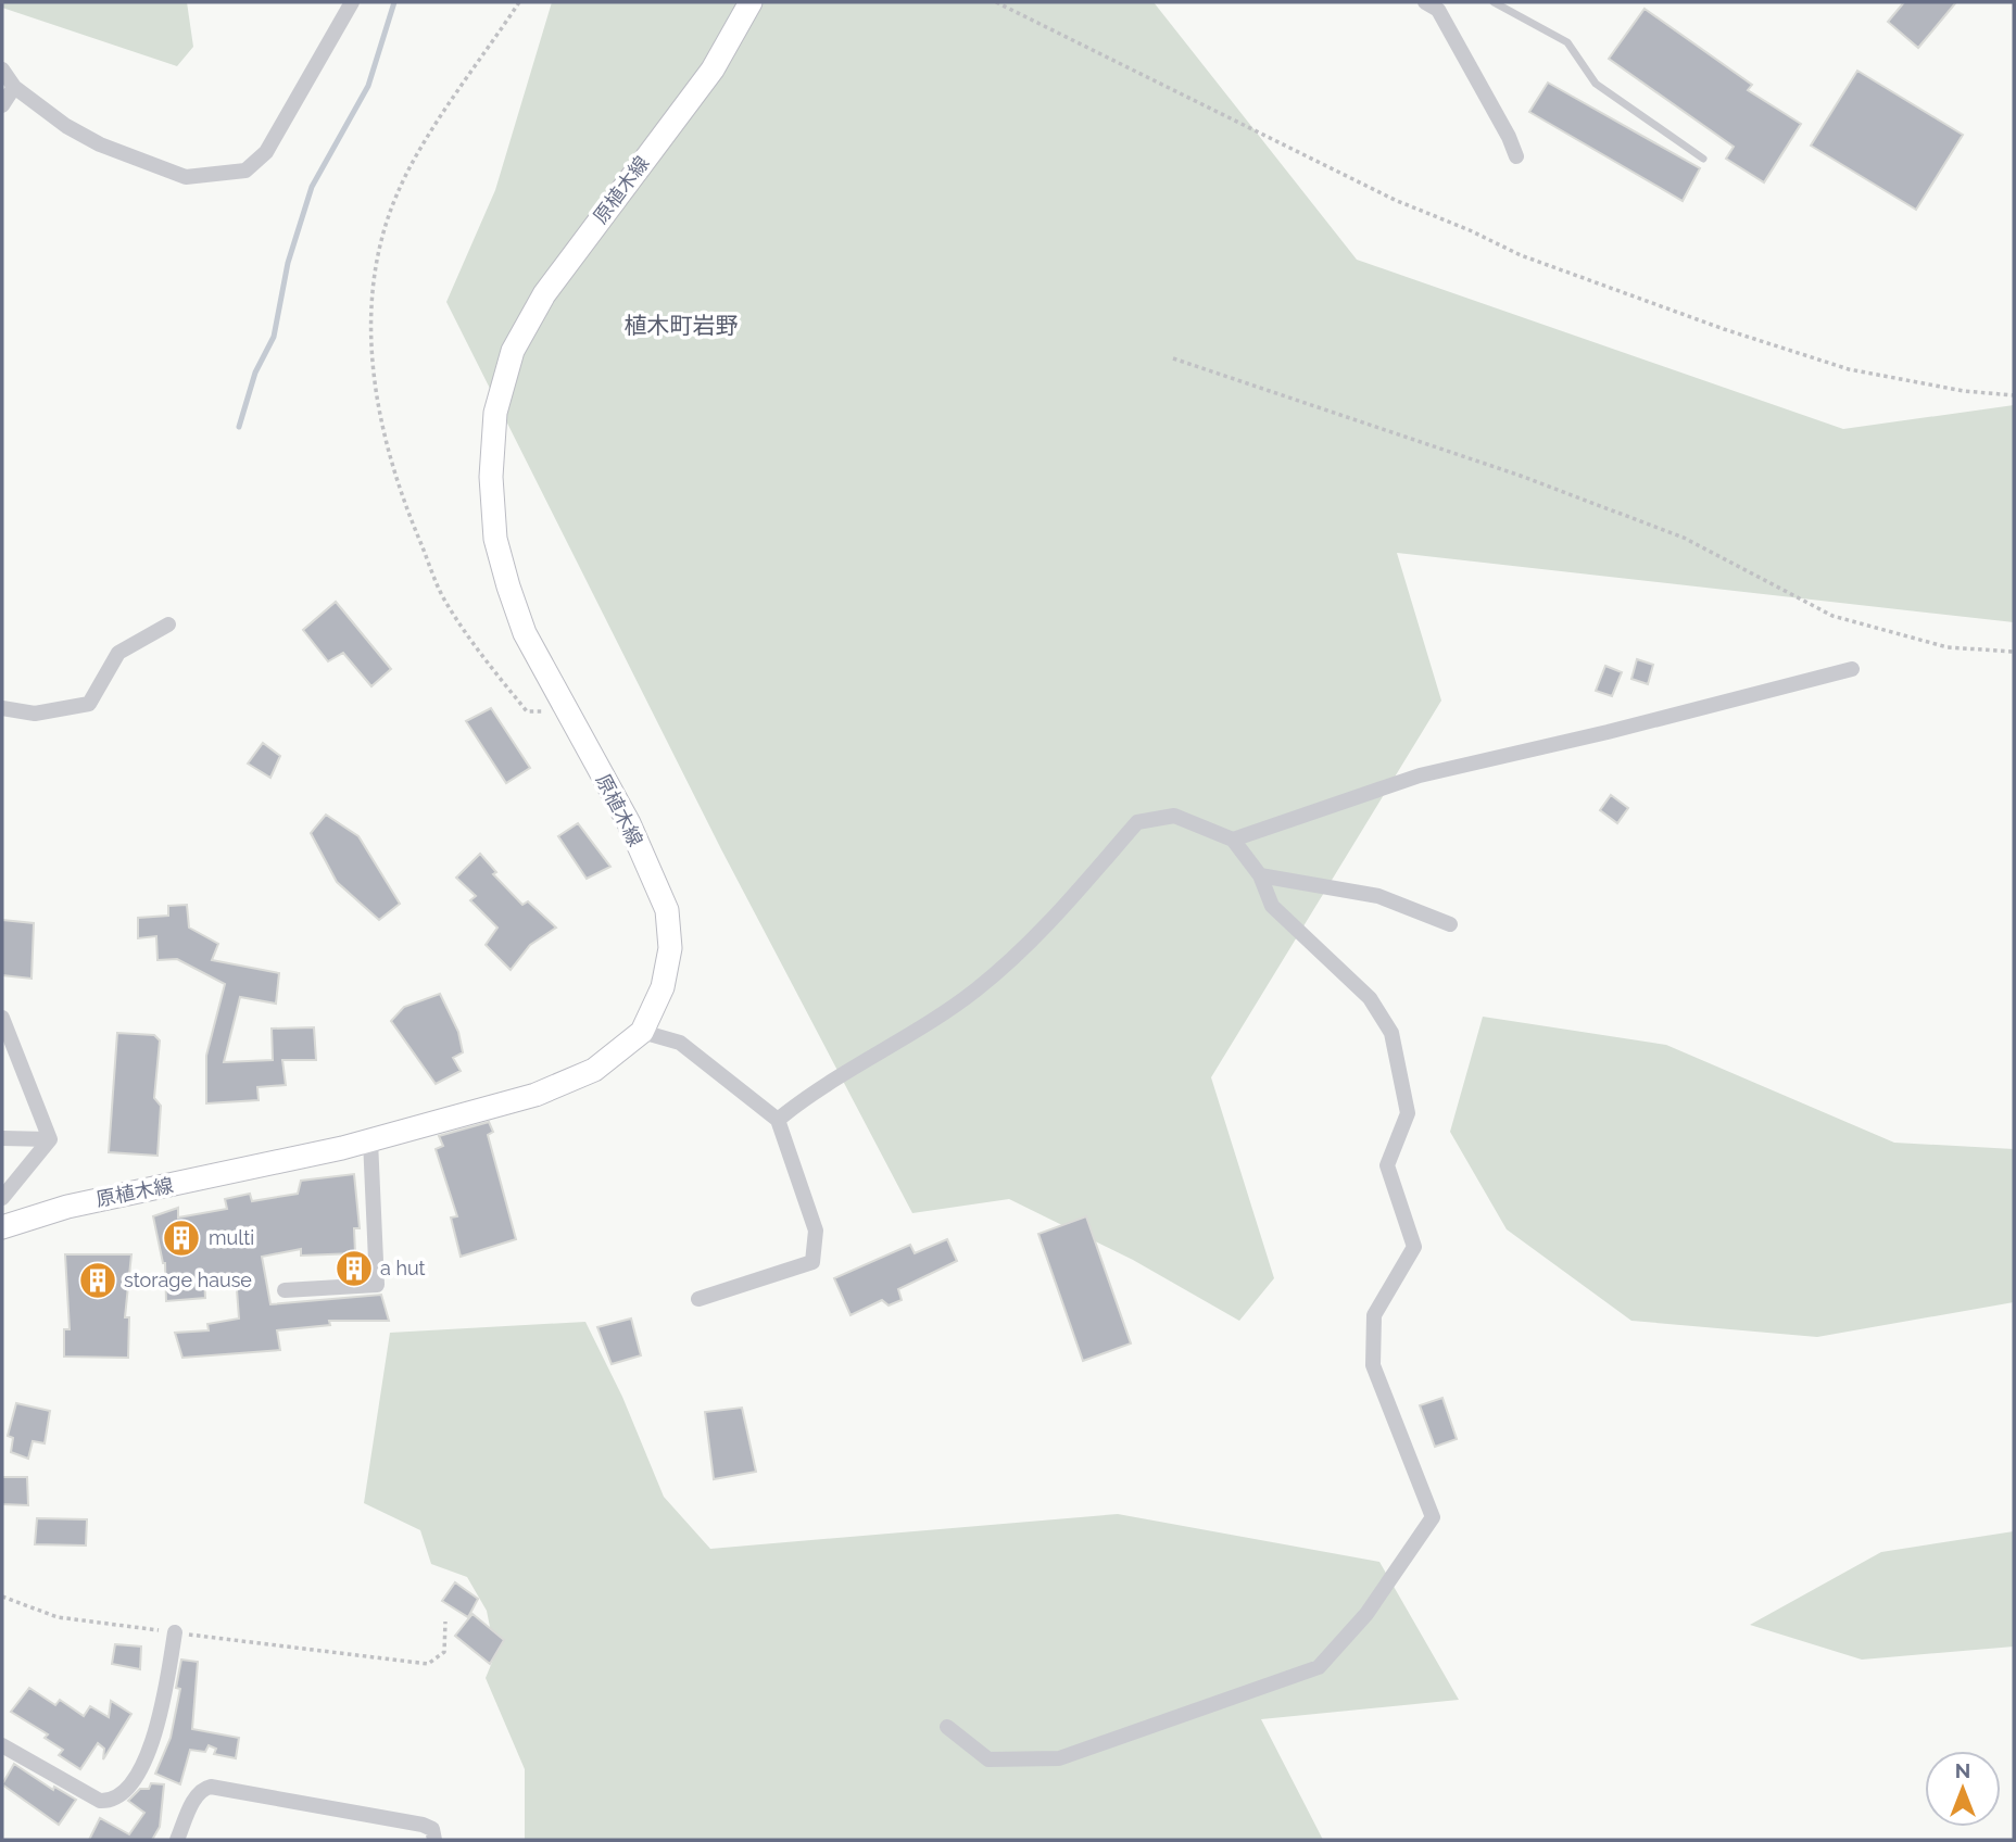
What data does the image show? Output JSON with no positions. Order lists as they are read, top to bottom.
{
  "streets": {
    "main road": ["原植木線"]
  },
  "districts": ["植木町岩野"],
  "places": {
    "building": ["multi", "a hut", "storage hause"]
  },
  "north": "top"
}
